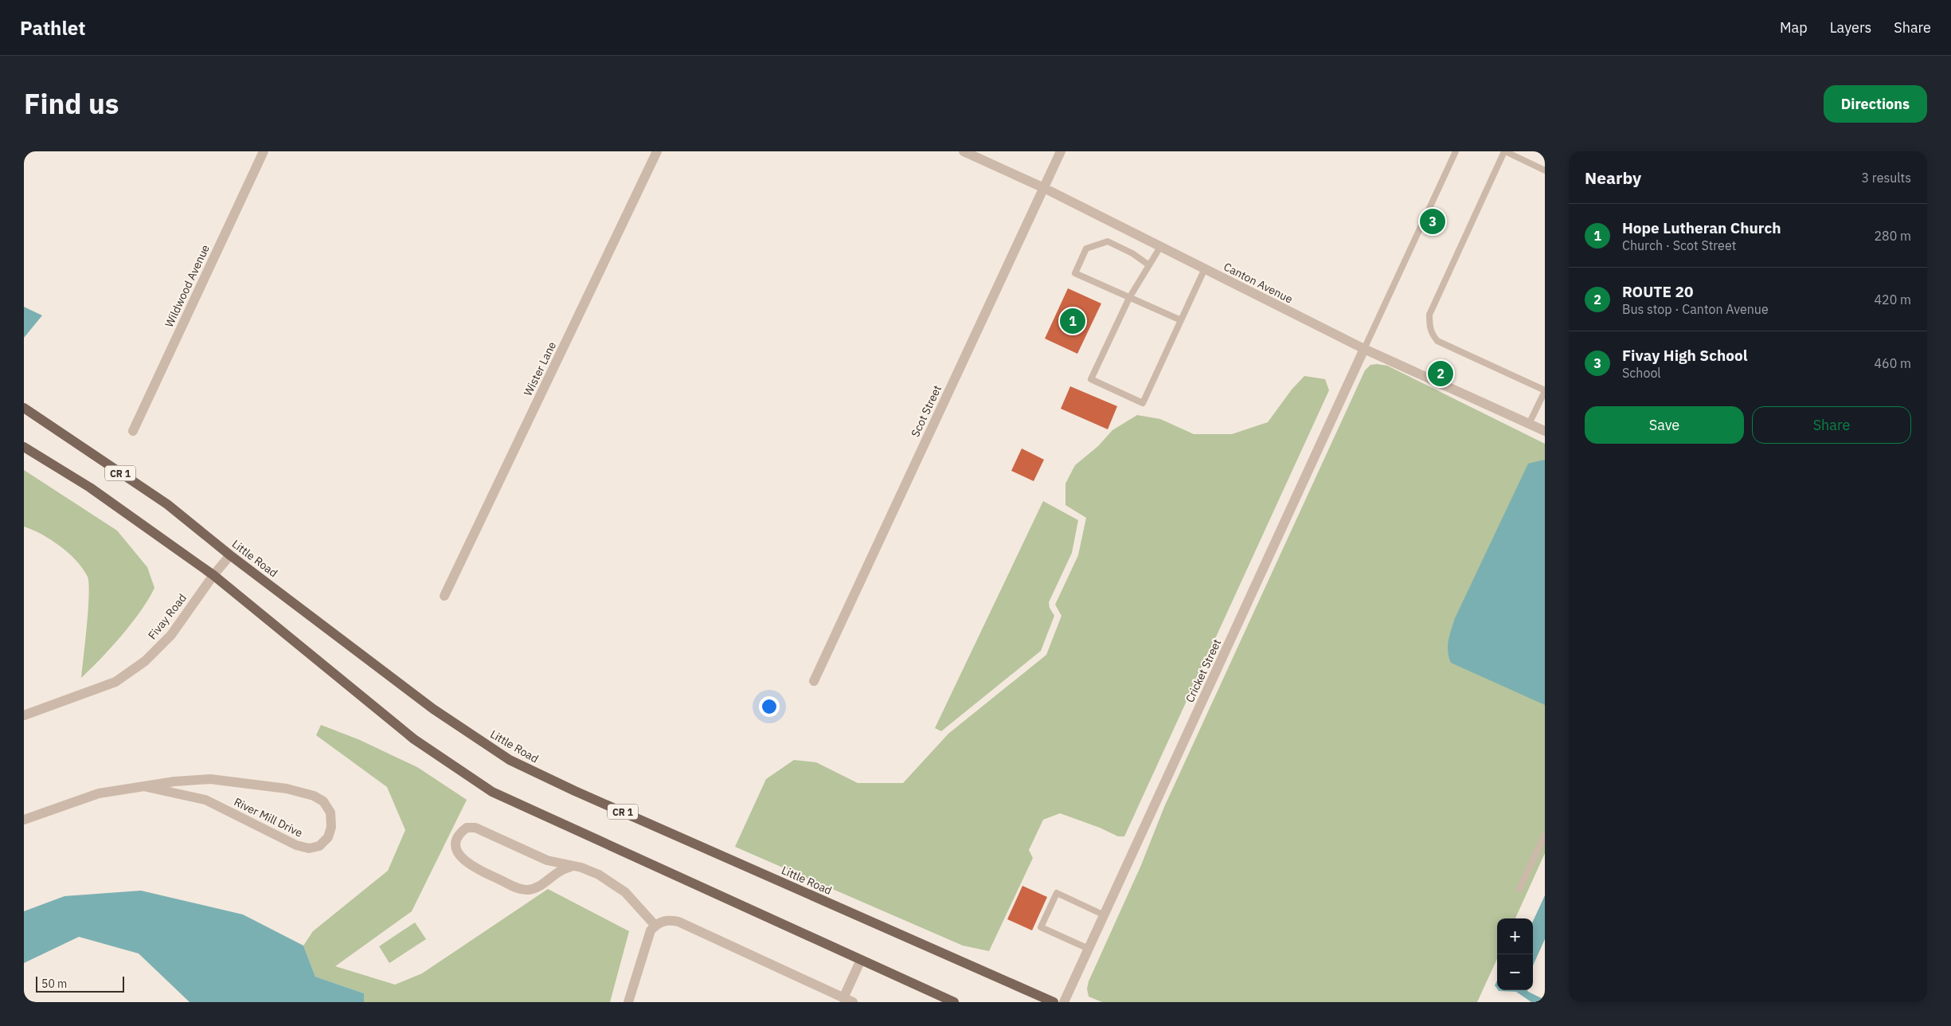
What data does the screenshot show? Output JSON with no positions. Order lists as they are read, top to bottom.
{
  "streets": {
    "main road": ["CR 1", "Little Road"],
    "street": [
      "Canton Avenue",
      "Wildwood Avenue",
      "Wister Lane",
      "Scot Street",
      "Fivay Road",
      "Cricket Street",
      "River Mill Drive"
    ]
  },
  "crossings": [
    ["Canton Avenue", "Scot Street"],
    ["Canton Avenue", "Cricket Street"],
    ["CR 1", "Fivay Road"],
    ["Little Road", "Fivay Road"]
  ],
  "scale_bar": "50 m",
  "page": {
    "header": "Pathlet",
    "nav": ["Map", "Layers", "Share"],
    "title": "Find us",
    "buttons": [
      "Directions",
      ["Save", "Share"]
    ],
    "heading": ["Nearby", "3 results"],
    "list": [
      {
        "mark": "1",
        "name": "Hope Lutheran Church",
        "note": "Church · Scot Street",
        "value": "280 m"
      },
      {
        "mark": "2",
        "name": "ROUTE 20",
        "note": "Bus stop · Canton Avenue",
        "value": "420 m"
      },
      {
        "mark": "3",
        "name": "Fivay High School",
        "note": "School",
        "value": "460 m"
      }
    ],
    "pins": ["3", "1", "2"],
    "map_buttons": ["+", "−"],
    "scale": "50 m"
  }
}
